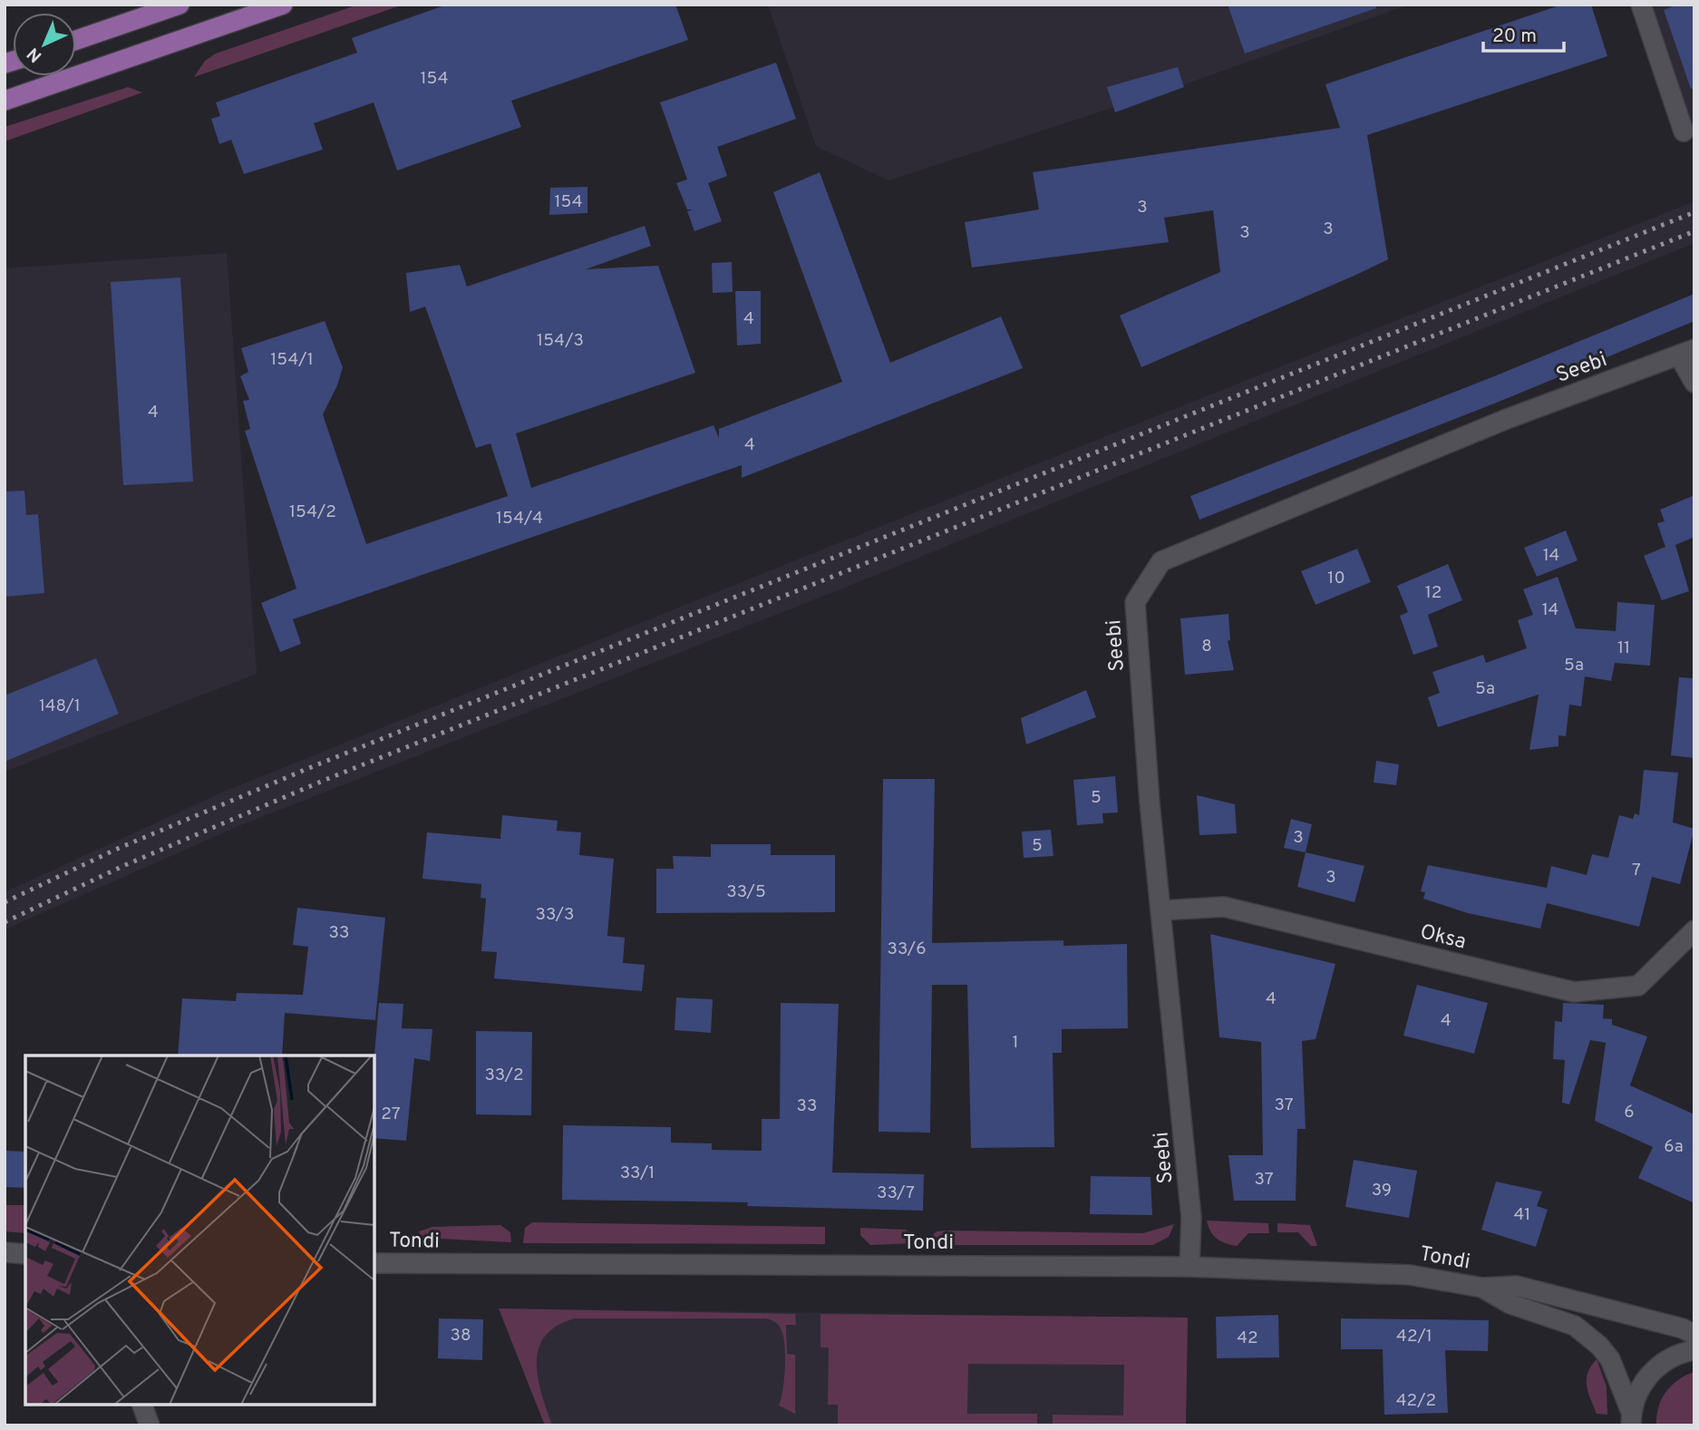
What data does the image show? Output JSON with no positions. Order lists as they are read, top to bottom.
{
  "streets": {
    "street": ["Seebi", "Oksa", "Tondi"]
  },
  "crossings": [
    ["Seebi", "Oksa"],
    ["Seebi", "Tondi"]
  ],
  "house_numbers": [
    "154",
    "154",
    "3",
    "3",
    "3",
    "4",
    "154/3",
    "154/1",
    "4",
    "4",
    "154/2",
    "154/4",
    "14",
    "10",
    "12",
    "14",
    "8",
    "11",
    "5a",
    "5a",
    "148/1",
    "5",
    "3",
    "5",
    "7",
    "3",
    "33/5",
    "33/3",
    "33",
    "33/6",
    "4",
    "4",
    "1",
    "33/2",
    "37",
    "33",
    "6",
    "27",
    "6a",
    "33/1",
    "37",
    "39",
    "33/7",
    "41",
    "38",
    "42/1",
    "42",
    "42/2"
  ],
  "scale_bar": "20 m",
  "north": "bottom left"
}
